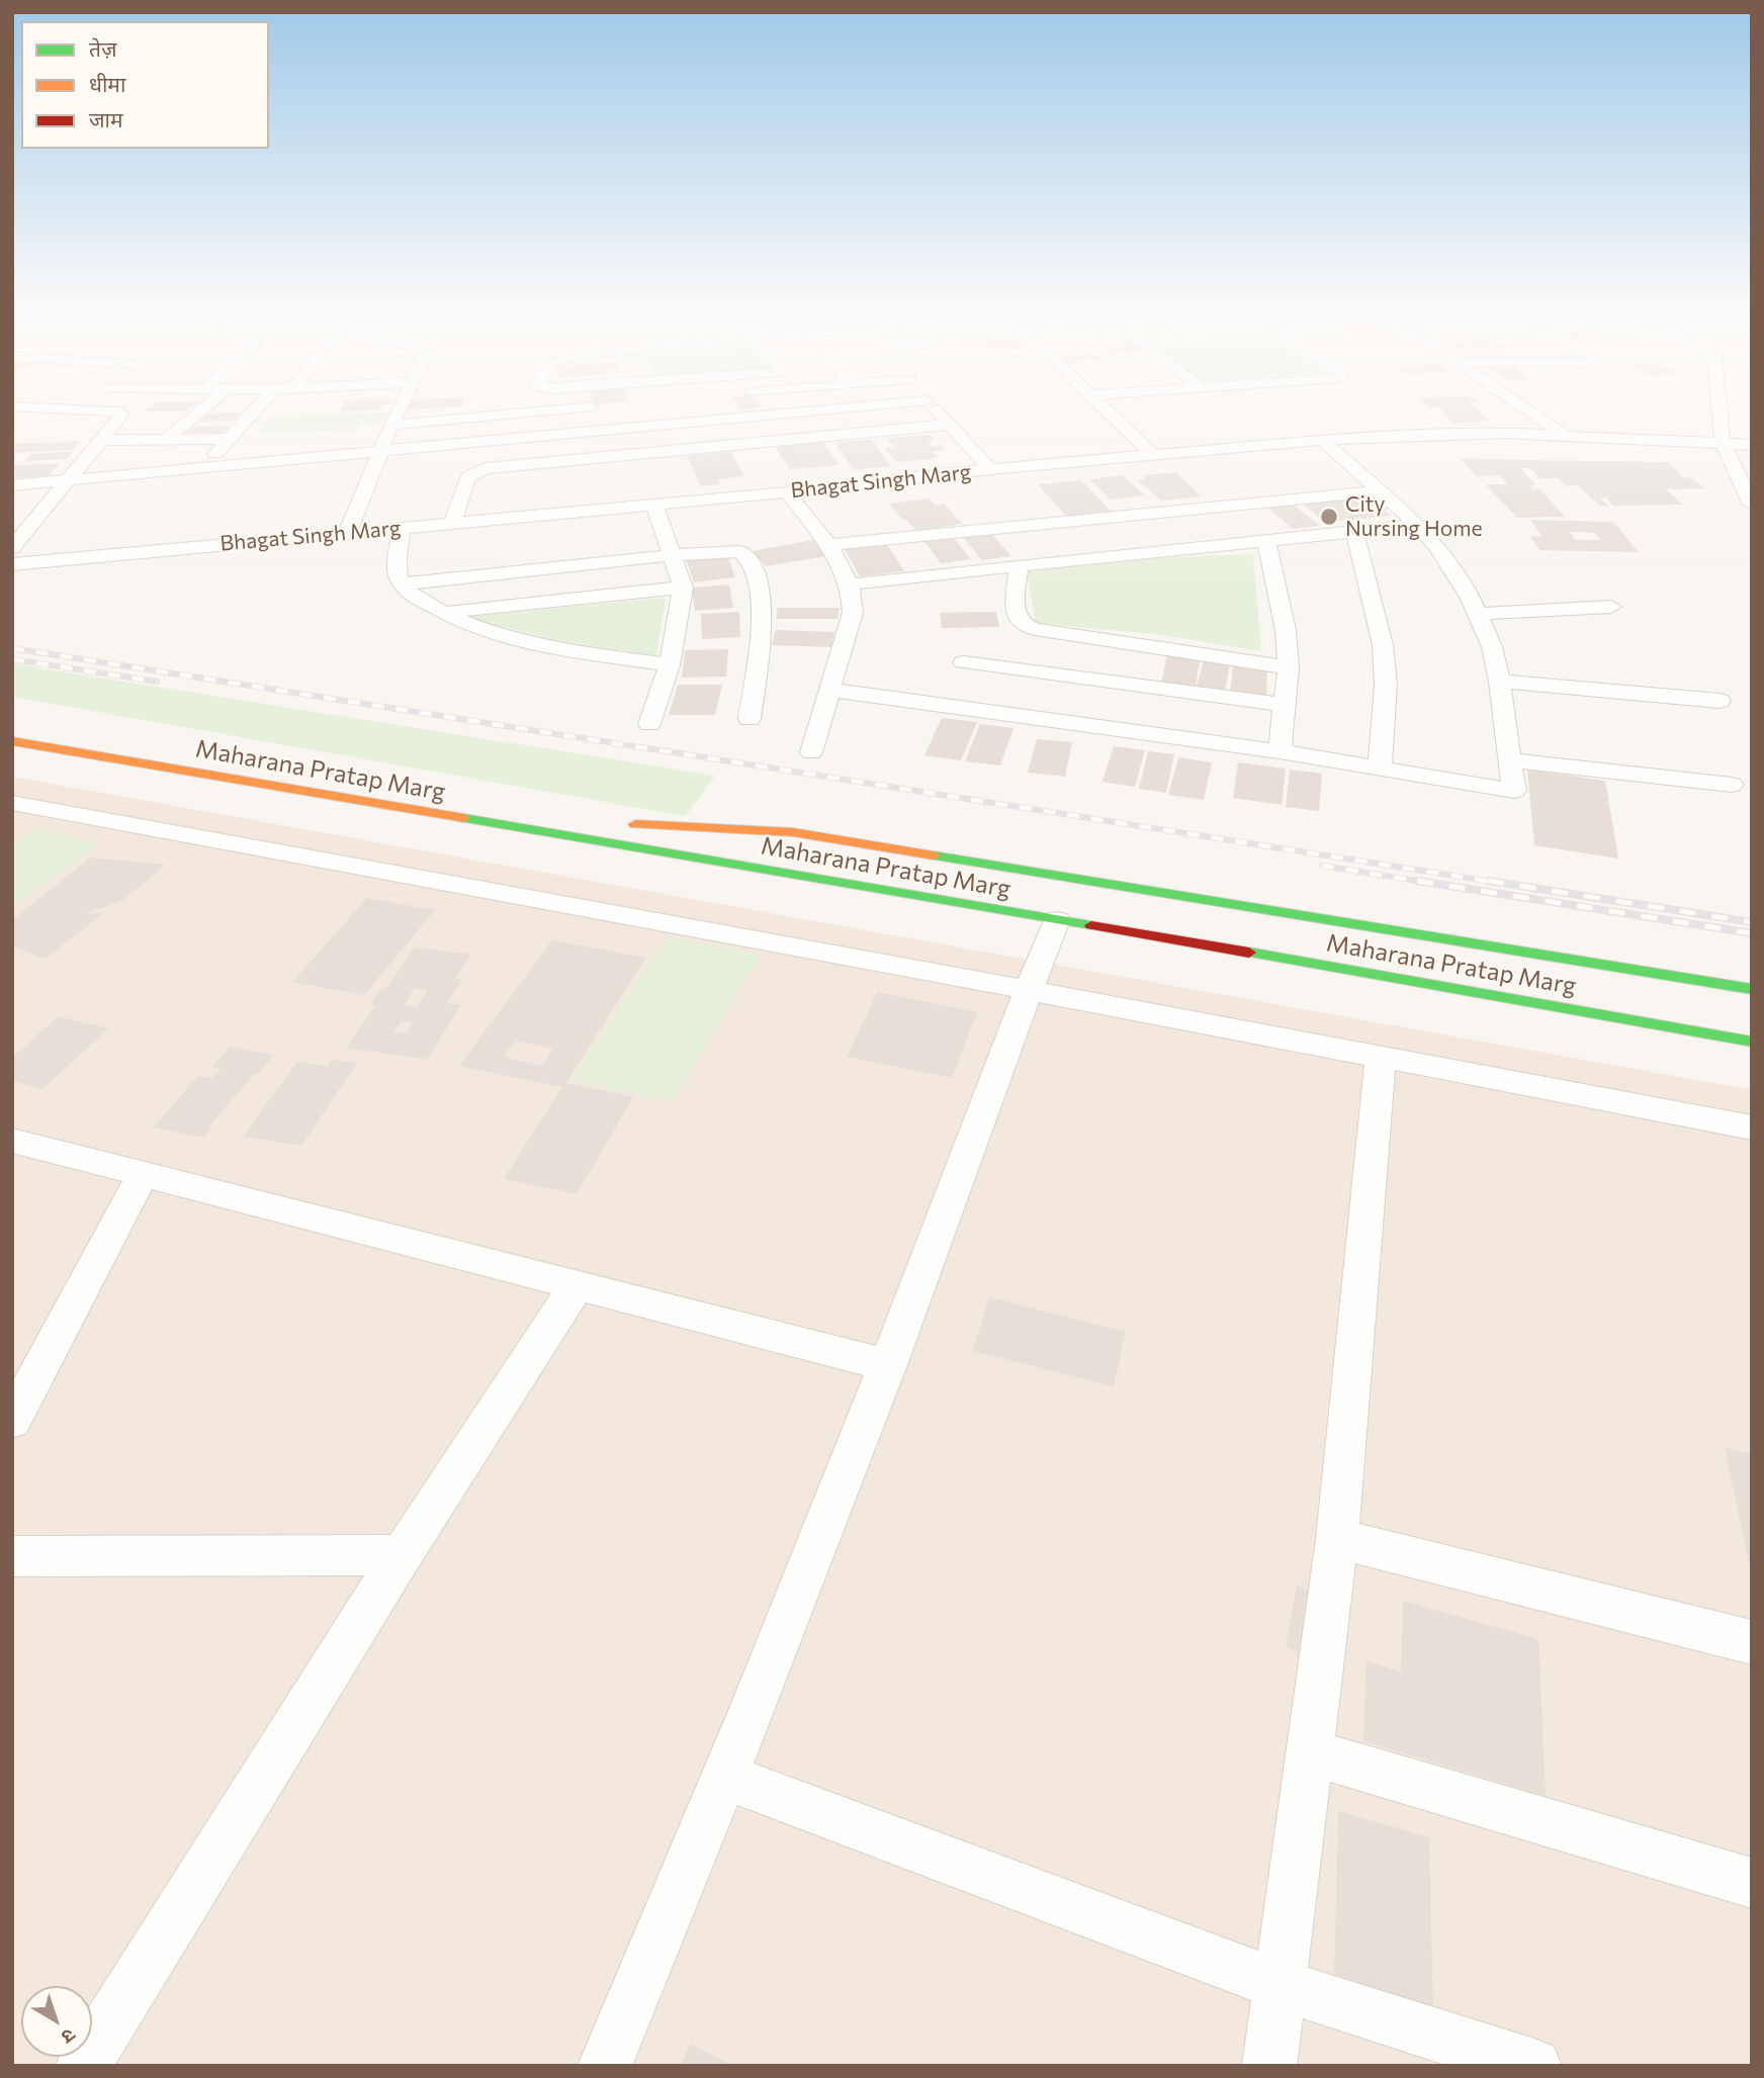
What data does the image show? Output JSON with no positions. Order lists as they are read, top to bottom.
{
  "streets": {
    "main road": ["Maharana Pratap Marg"],
    "street": ["Bhagat Singh Marg"]
  },
  "places": ["City Nursing Home"],
  "legend": ["तेज़", "धीमा", "जाम"],
  "north": "bottom right"
}
